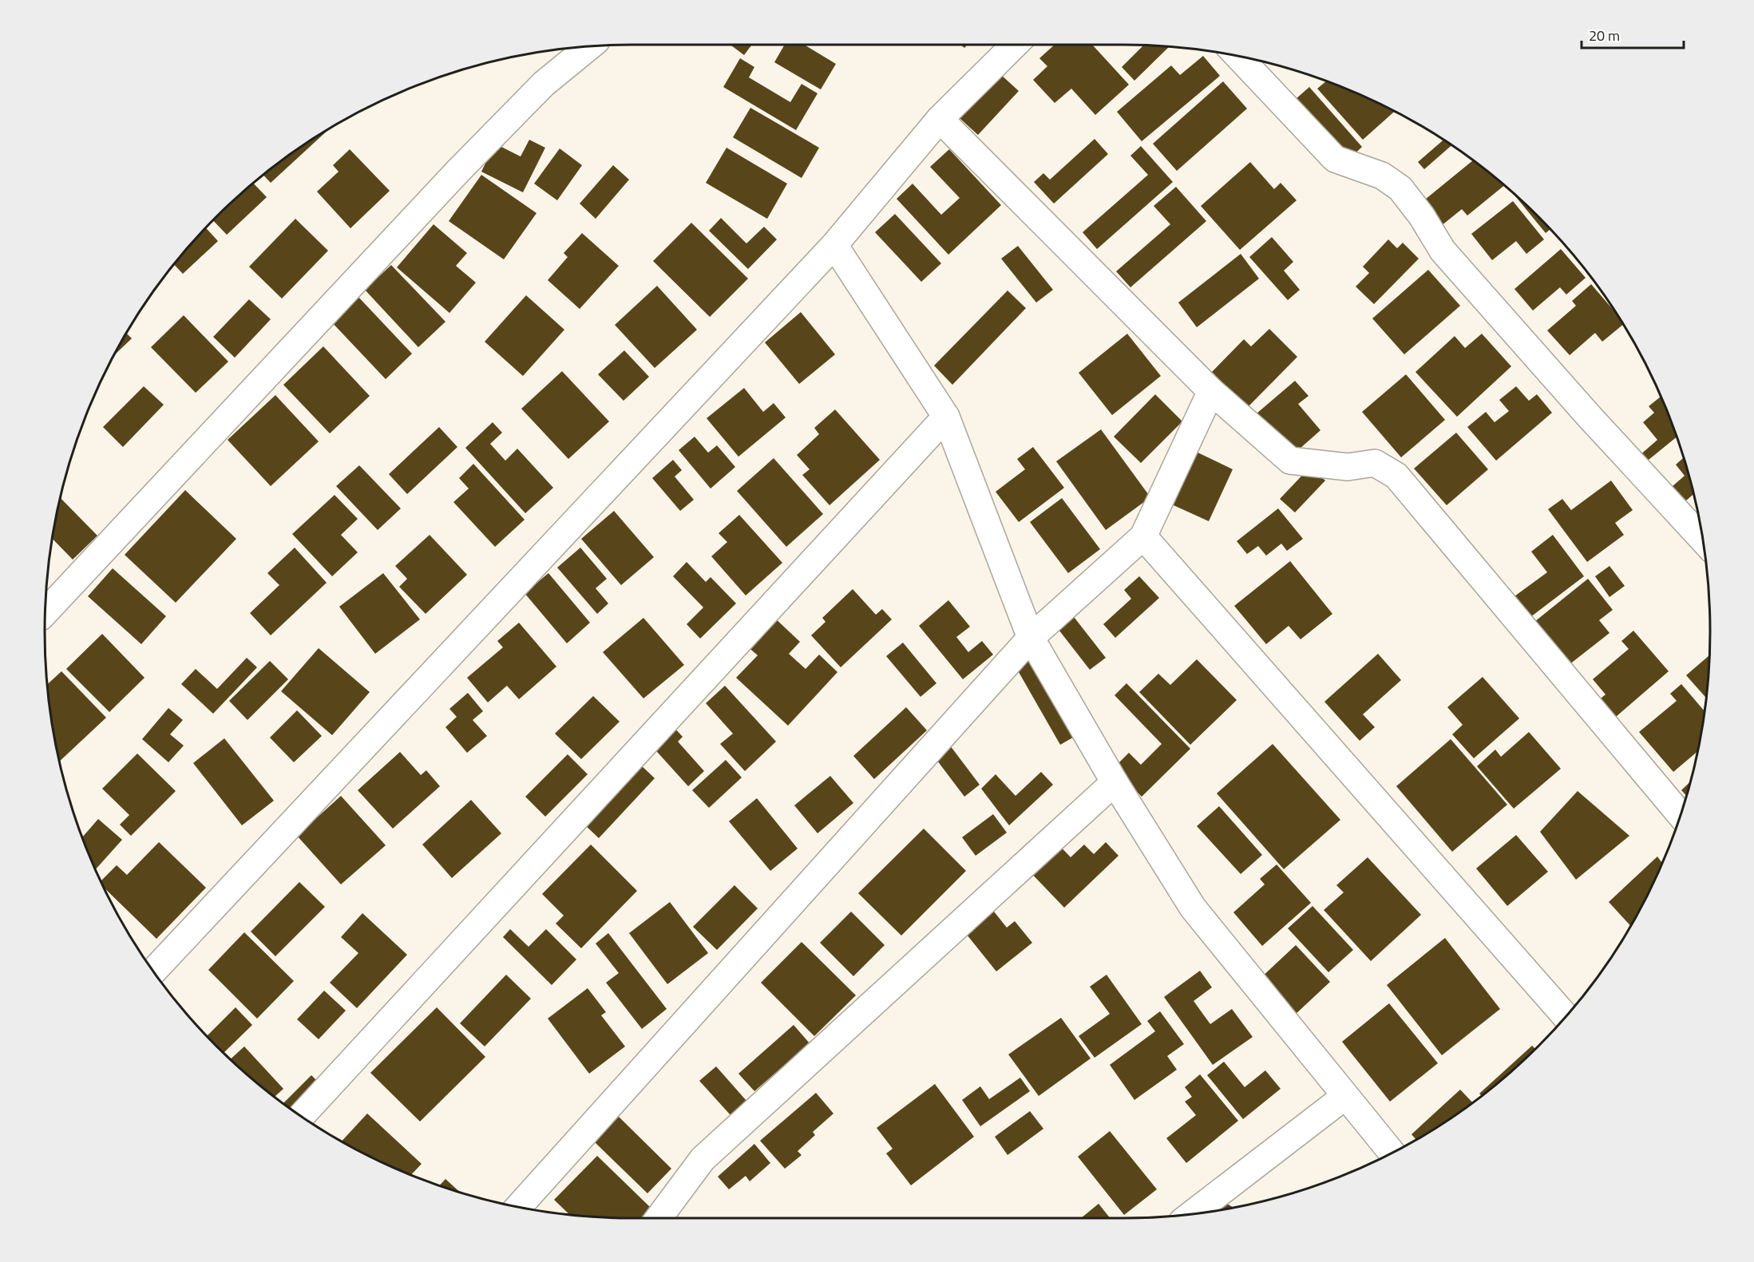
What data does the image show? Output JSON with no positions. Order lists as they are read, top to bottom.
{
  "scale_bar": "20 m"
}
